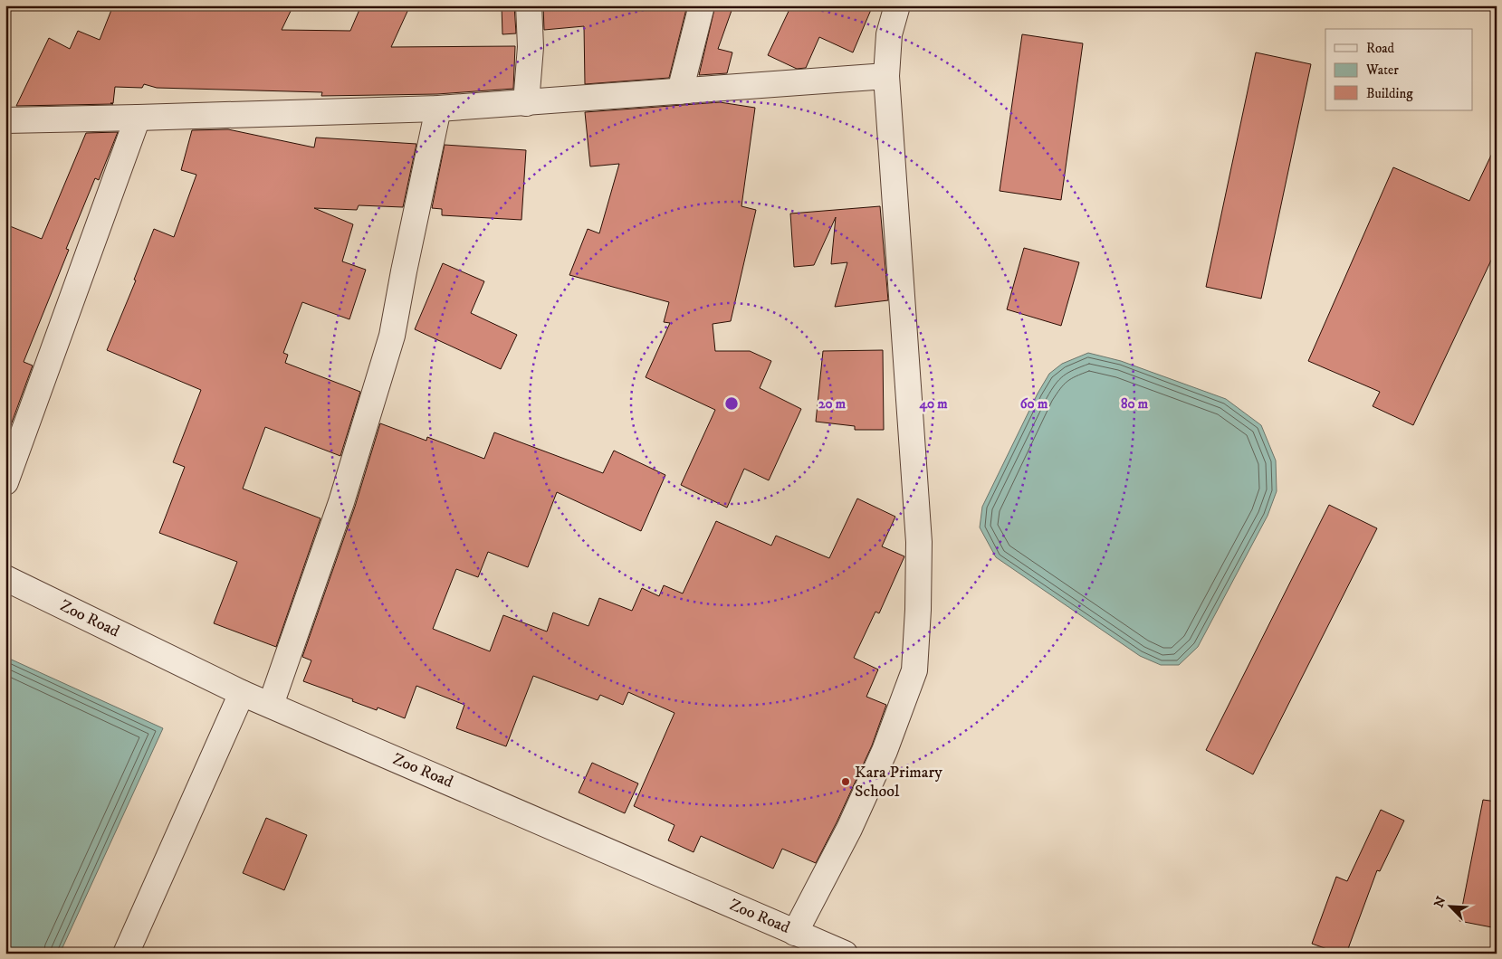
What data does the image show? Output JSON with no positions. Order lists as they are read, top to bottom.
{
  "streets": {
    "street": ["Zoo Road"]
  },
  "places": ["Kara Primary School"],
  "legend": ["Road", "Water", "Building"],
  "north": "top left",
  "rings": [
    "20 m",
    "40 m",
    "60 m",
    "80 m"
  ]
}
